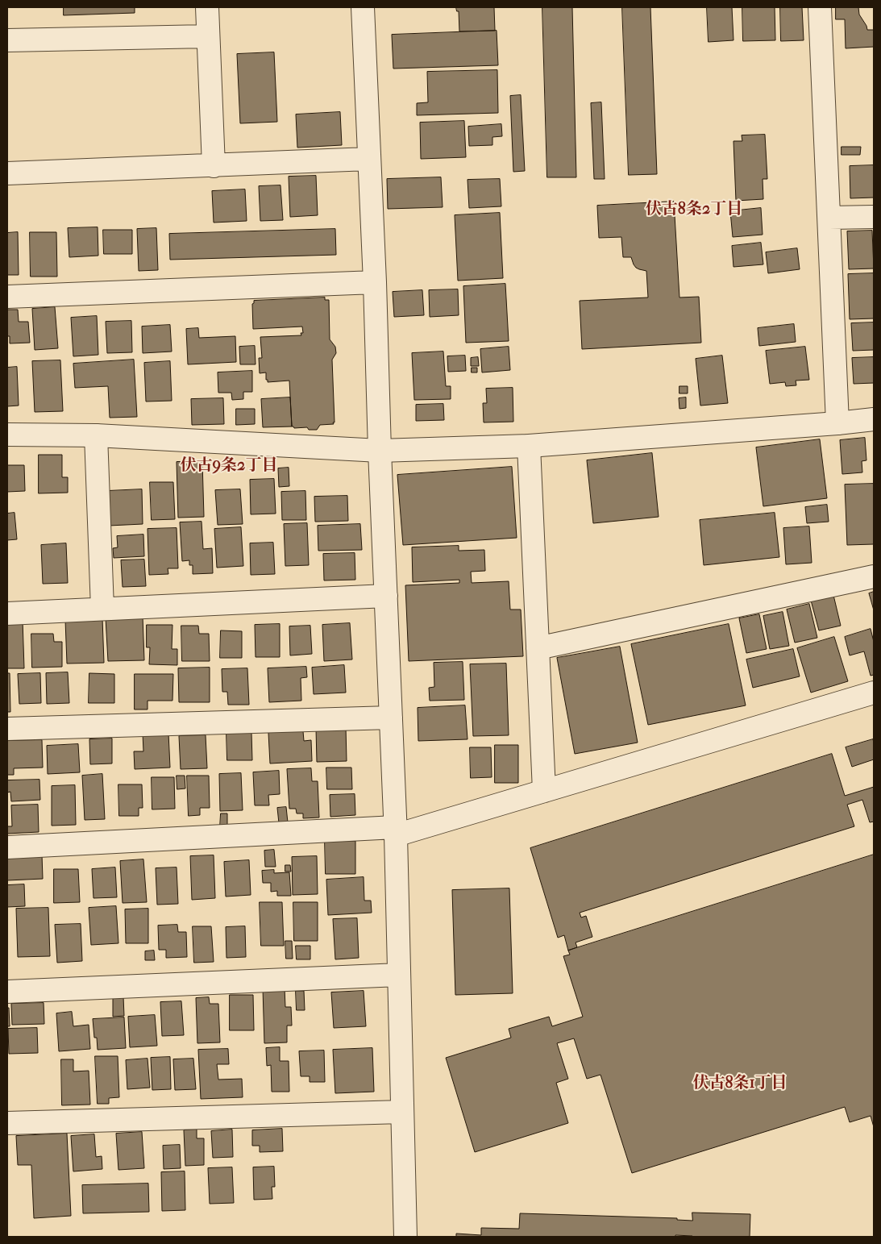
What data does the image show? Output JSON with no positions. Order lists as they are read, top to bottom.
{
  "districts": ["伏古8条2丁目", "伏古9条2丁目", "伏古8条1丁目"]
}
